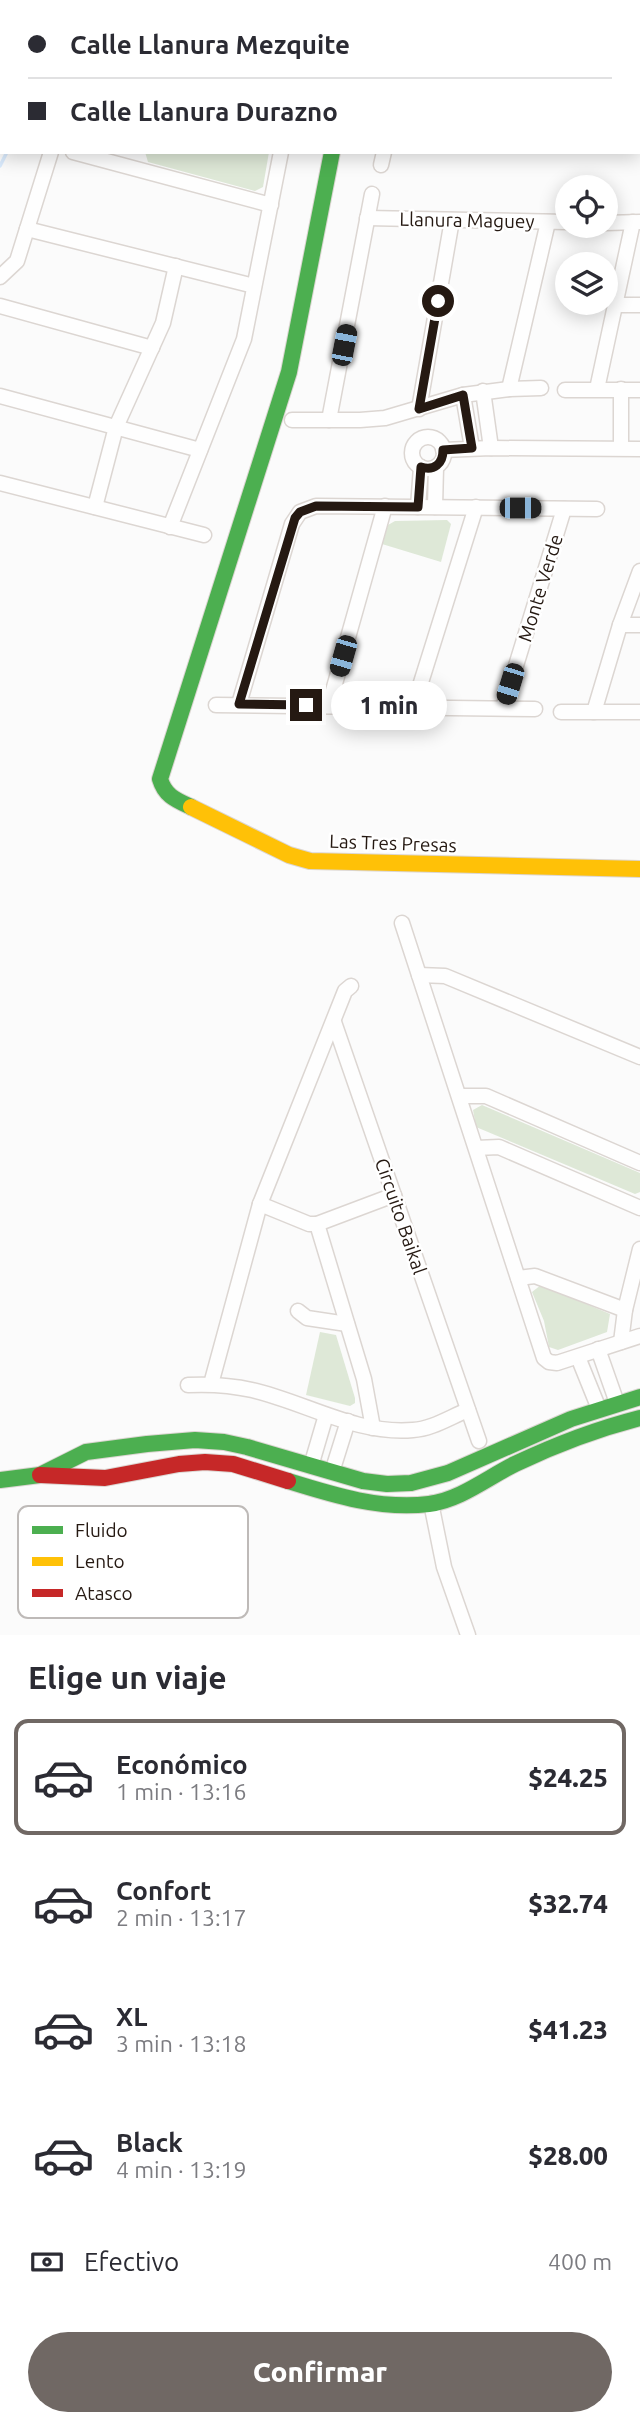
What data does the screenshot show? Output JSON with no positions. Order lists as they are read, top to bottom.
{
  "streets": {
    "street": [
      "Llanura Maguey",
      "Monte Verde",
      "Las Tres Presas",
      "Circuito Baikal"
    ]
  },
  "legend": ["Fluido", "Lento", "Atasco"],
  "page": {
    "banner": ["Calle Llanura Mezquite", "Calle Llanura Durazno"],
    "bubble": "1 min",
    "heading": "Elige un viaje",
    "list": [
      {
        "name": "Económico",
        "note": "1 min · 13:16",
        "value": "$24.25"
      },
      {
        "name": "Confort",
        "note": "2 min · 13:17",
        "value": "$32.74"
      },
      {
        "name": "XL",
        "note": "3 min · 13:18",
        "value": "$41.23"
      },
      {
        "name": "Black",
        "note": "4 min · 13:19",
        "value": "$28.00"
      }
    ],
    "pay": ["Efectivo", "400 m"],
    "buttons": "Confirmar"
  }
}
